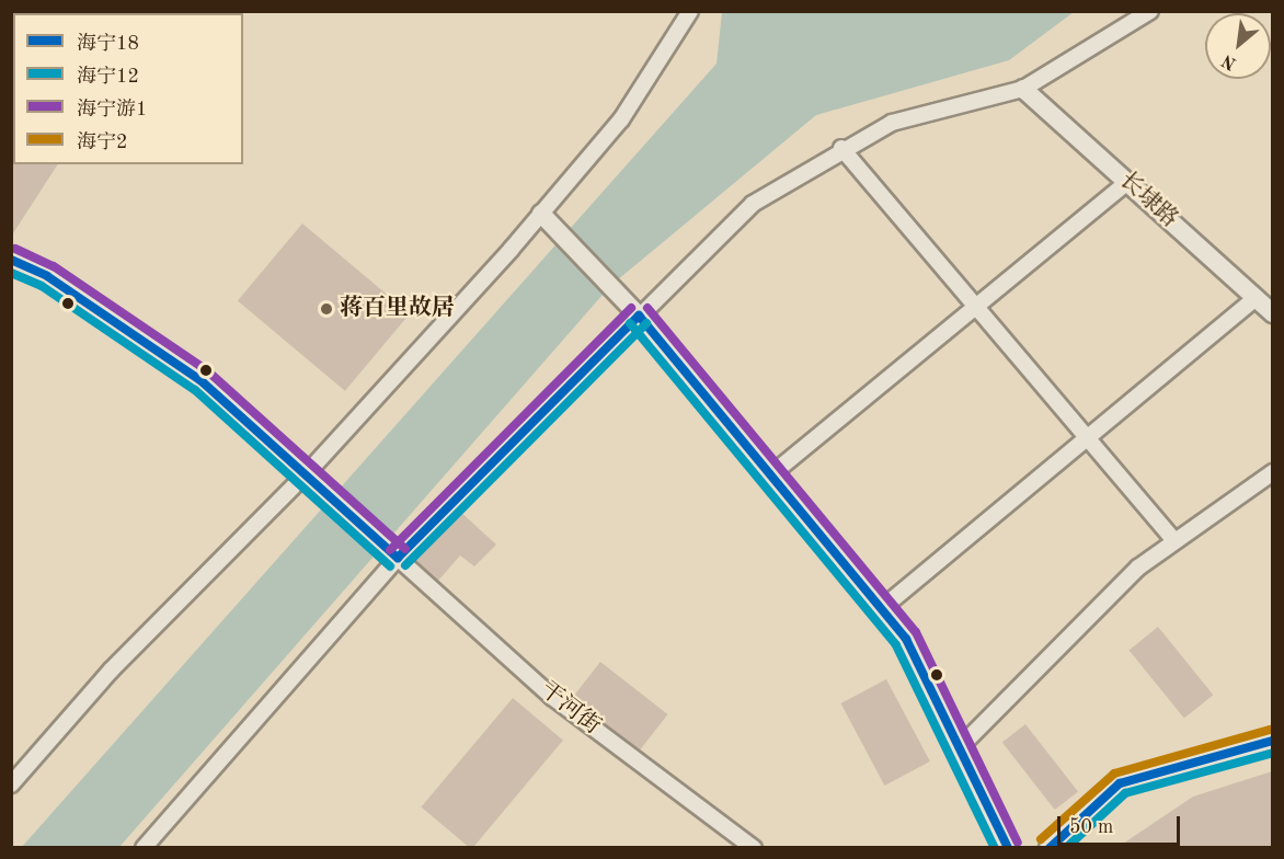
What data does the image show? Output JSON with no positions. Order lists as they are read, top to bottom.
{
  "streets": {
    "street": ["长埭路", "干河街"]
  },
  "places": ["蒋百里故居"],
  "lines": [
    "transit line 海宁游1",
    "transit line 海宁18",
    "transit line 海宁12",
    "transit line 海宁2"
  ],
  "legend": [
    "海宁18",
    "海宁12",
    "海宁游1",
    "海宁2"
  ],
  "scale_bar": "50 m",
  "north": "bottom left"
}
